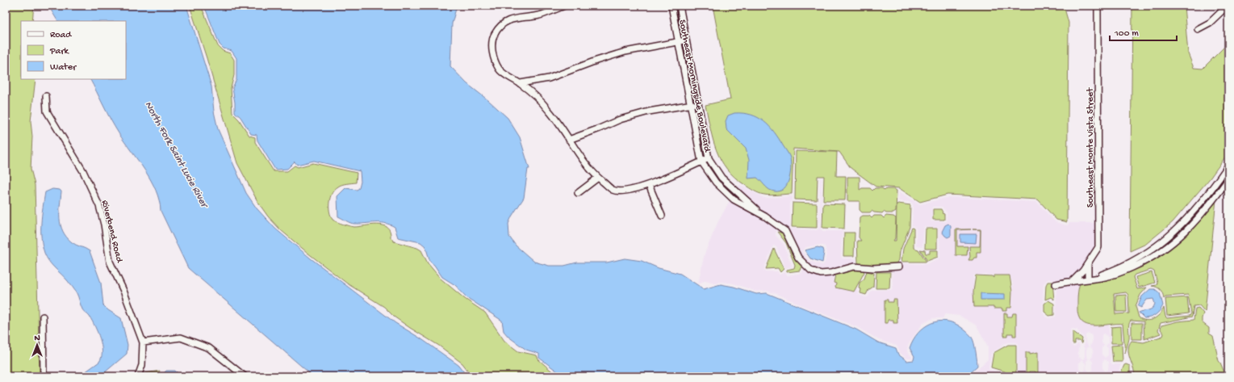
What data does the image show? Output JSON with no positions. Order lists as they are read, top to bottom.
{
  "streets": {
    "street": ["Southeast Morningside Boulevard", "Southeast Monte Vista Street", "Riverbend Road"]
  },
  "water": ["North Fork Saint Lucie River"],
  "legend": ["Road", "Park", "Water"],
  "scale_bar": "100 m",
  "north": "top"
}
